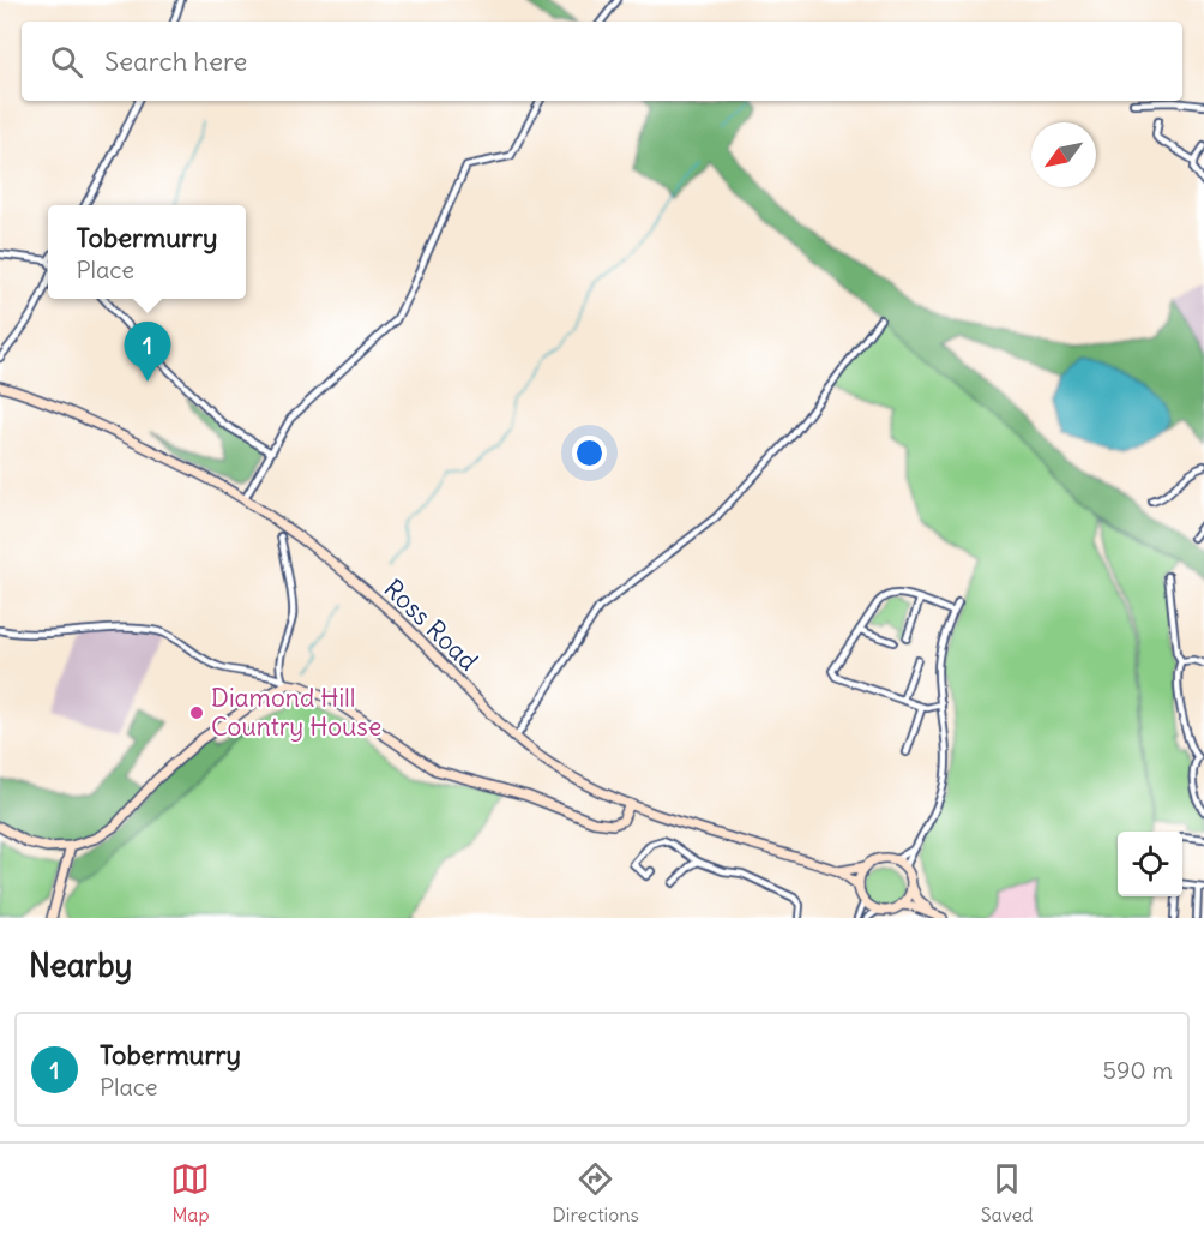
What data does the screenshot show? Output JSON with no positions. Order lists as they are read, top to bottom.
{
  "streets": {
    "main road": ["Ross Road"]
  },
  "places": ["Diamond Hill Country House"],
  "north": "bottom left",
  "page": {
    "search": "Search here",
    "popup": ["Tobermurry", "Place"],
    "pins": "1",
    "heading": "Nearby",
    "list": [
      {
        "mark": "1",
        "name": "Tobermurry",
        "note": "Place",
        "value": "590 m"
      }
    ],
    "nav": ["Map", "Directions", "Saved"]
  }
}
